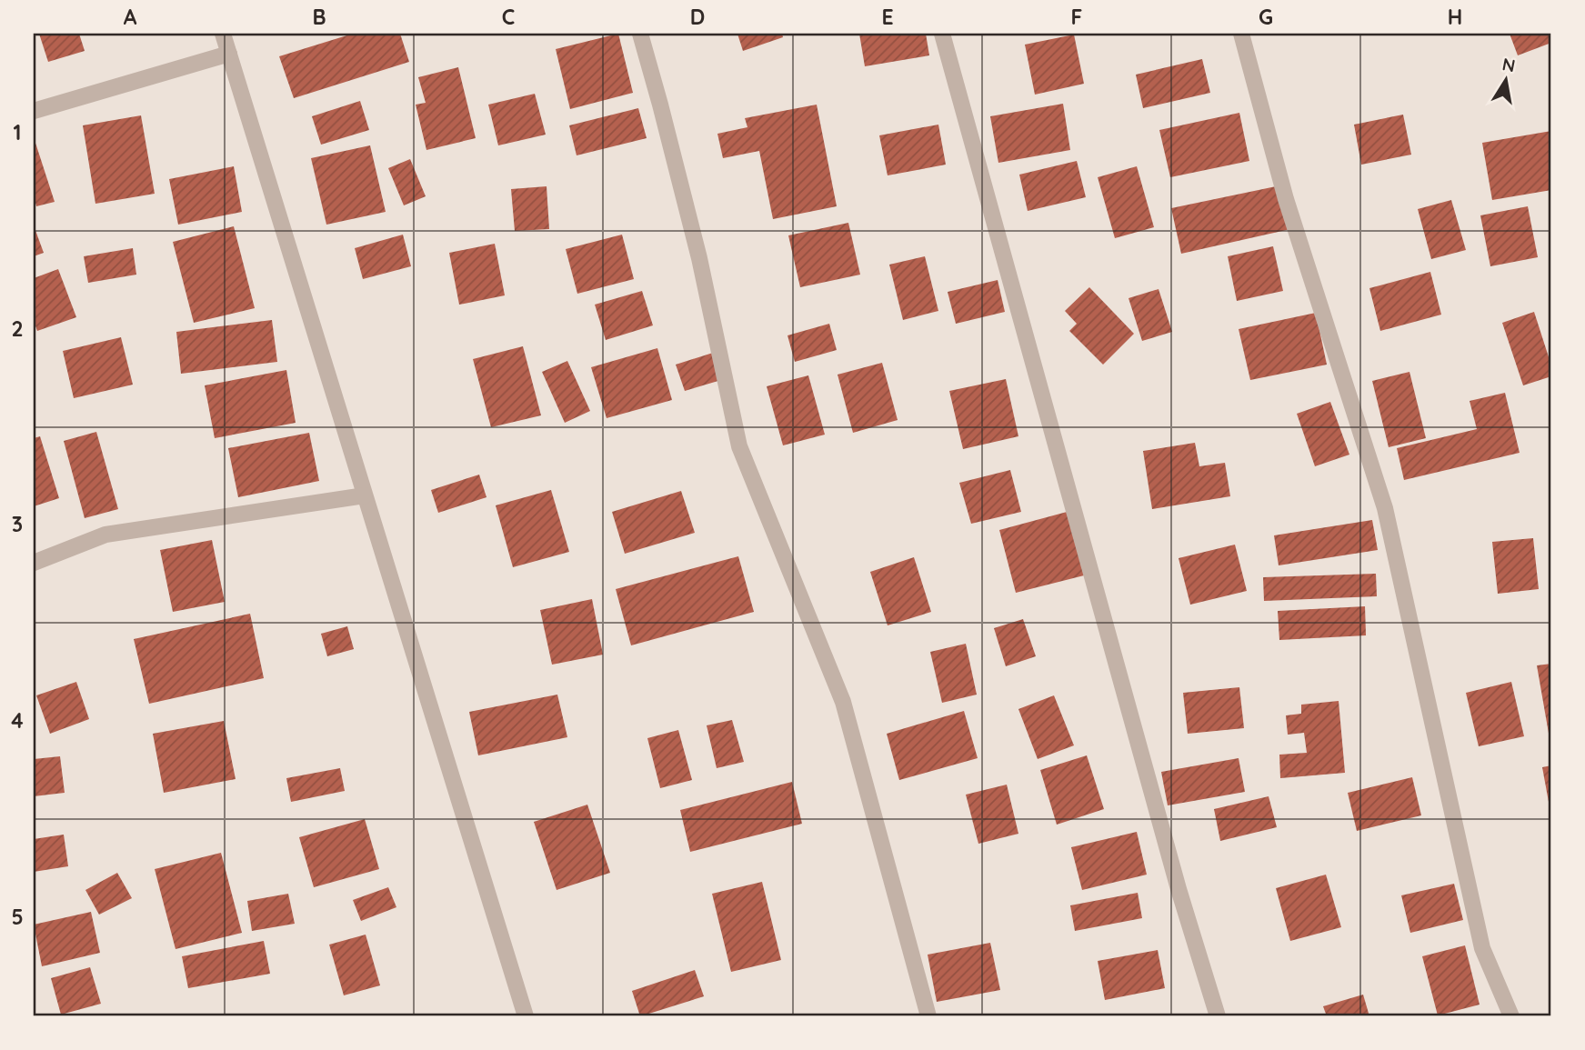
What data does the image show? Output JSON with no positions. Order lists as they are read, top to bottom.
{
  "north": "top",
  "grid": {
    "columns": [
      "A",
      "B",
      "C",
      "D",
      "E",
      "F",
      "G",
      "H"
    ],
    "rows": [
      "1",
      "2",
      "3",
      "4",
      "5"
    ]
  }
}
